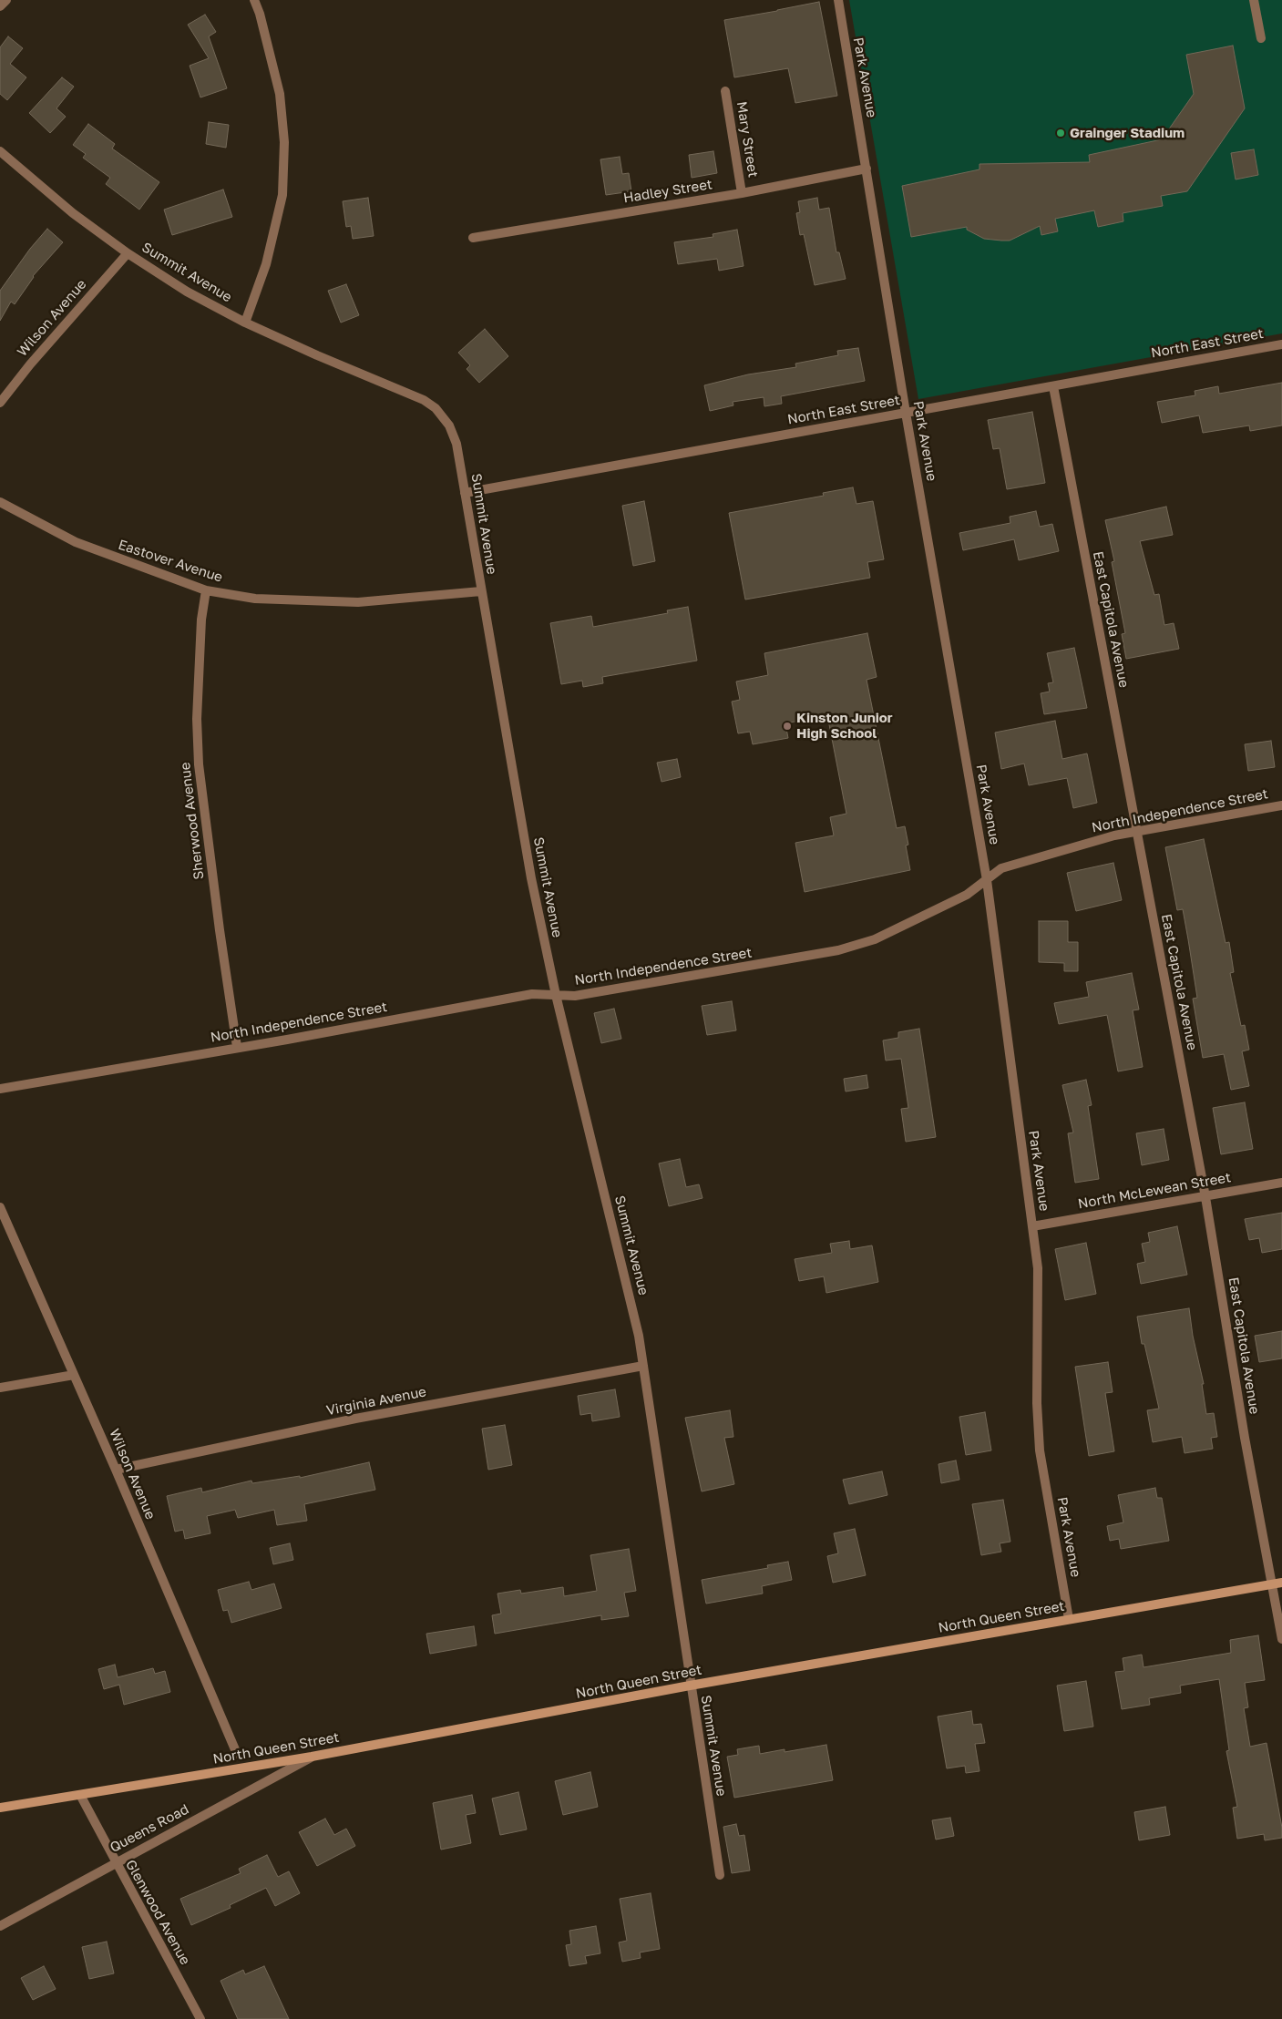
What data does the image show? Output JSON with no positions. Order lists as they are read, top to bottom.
{
  "streets": {
    "main road": ["North Queen Street"],
    "street": [
      "Park Avenue",
      "Mary Street",
      "Hadley Street",
      "Summit Avenue",
      "Wilson Avenue",
      "North East Street",
      "Eastover Avenue",
      "East Capitola Avenue",
      "North Independence Street",
      "Sherwood Avenue",
      "North McLewean Street",
      "Virginia Avenue",
      "Queens Road",
      "Glenwood Avenue"
    ]
  },
  "crossings": [
    ["Park Avenue", "Hadley Street"],
    ["Park Avenue", "North East Street"],
    ["Park Avenue", "North Independence Street"],
    ["Park Avenue", "North McLewean Street"],
    ["Park Avenue", "North Queen Street"],
    ["Mary Street", "Hadley Street"],
    ["Summit Avenue", "Wilson Avenue"],
    ["Summit Avenue", "North East Street"],
    ["Summit Avenue", "Eastover Avenue"],
    ["Summit Avenue", "North Independence Street"],
    ["Summit Avenue", "Virginia Avenue"],
    ["Summit Avenue", "North Queen Street"],
    ["Wilson Avenue", "Virginia Avenue"],
    ["North East Street", "East Capitola Avenue"],
    ["Eastover Avenue", "Sherwood Avenue"],
    ["East Capitola Avenue", "North Independence Street"],
    ["East Capitola Avenue", "North McLewean Street"],
    ["East Capitola Avenue", "North Queen Street"],
    ["North Independence Street", "Sherwood Avenue"],
    ["North Queen Street", "Queens Road"],
    ["North Queen Street", "Glenwood Avenue"],
    ["Queens Road", "Glenwood Avenue"]
  ],
  "places": ["Grainger Stadium", "Kinston Junior High School"]
}
